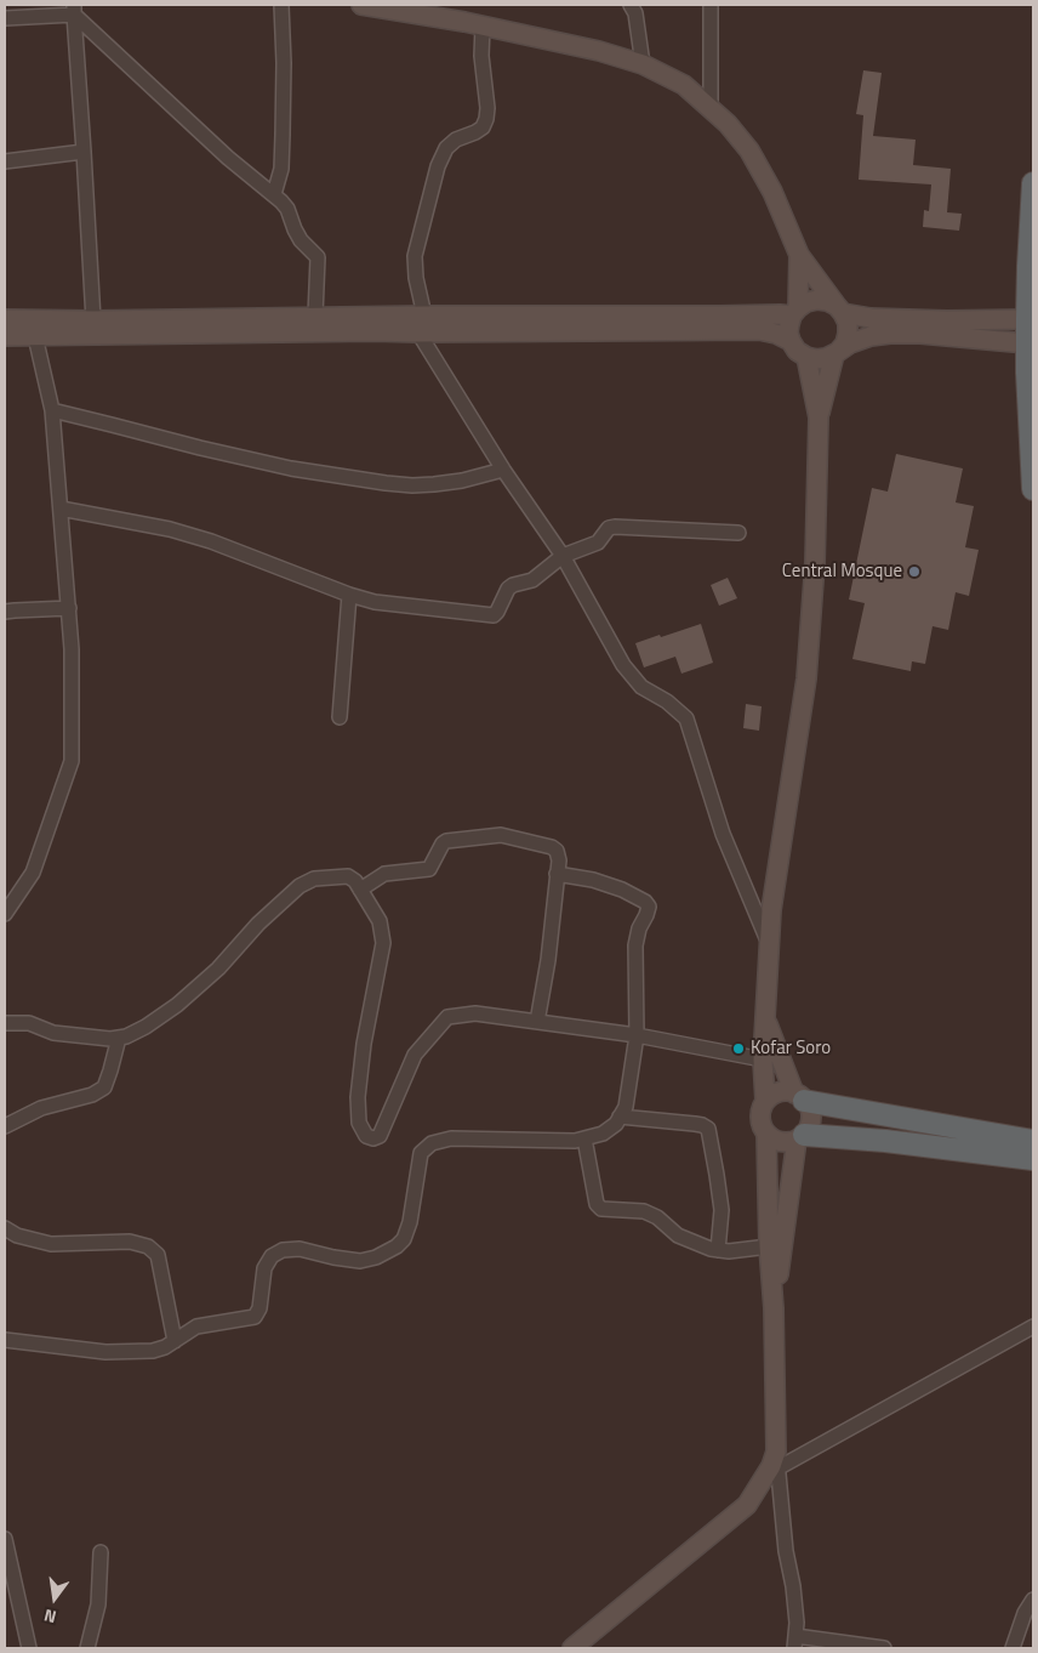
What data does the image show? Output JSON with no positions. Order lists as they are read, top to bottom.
{
  "places": ["Central Mosque", "Kofar Soro"],
  "north": "bottom"
}
